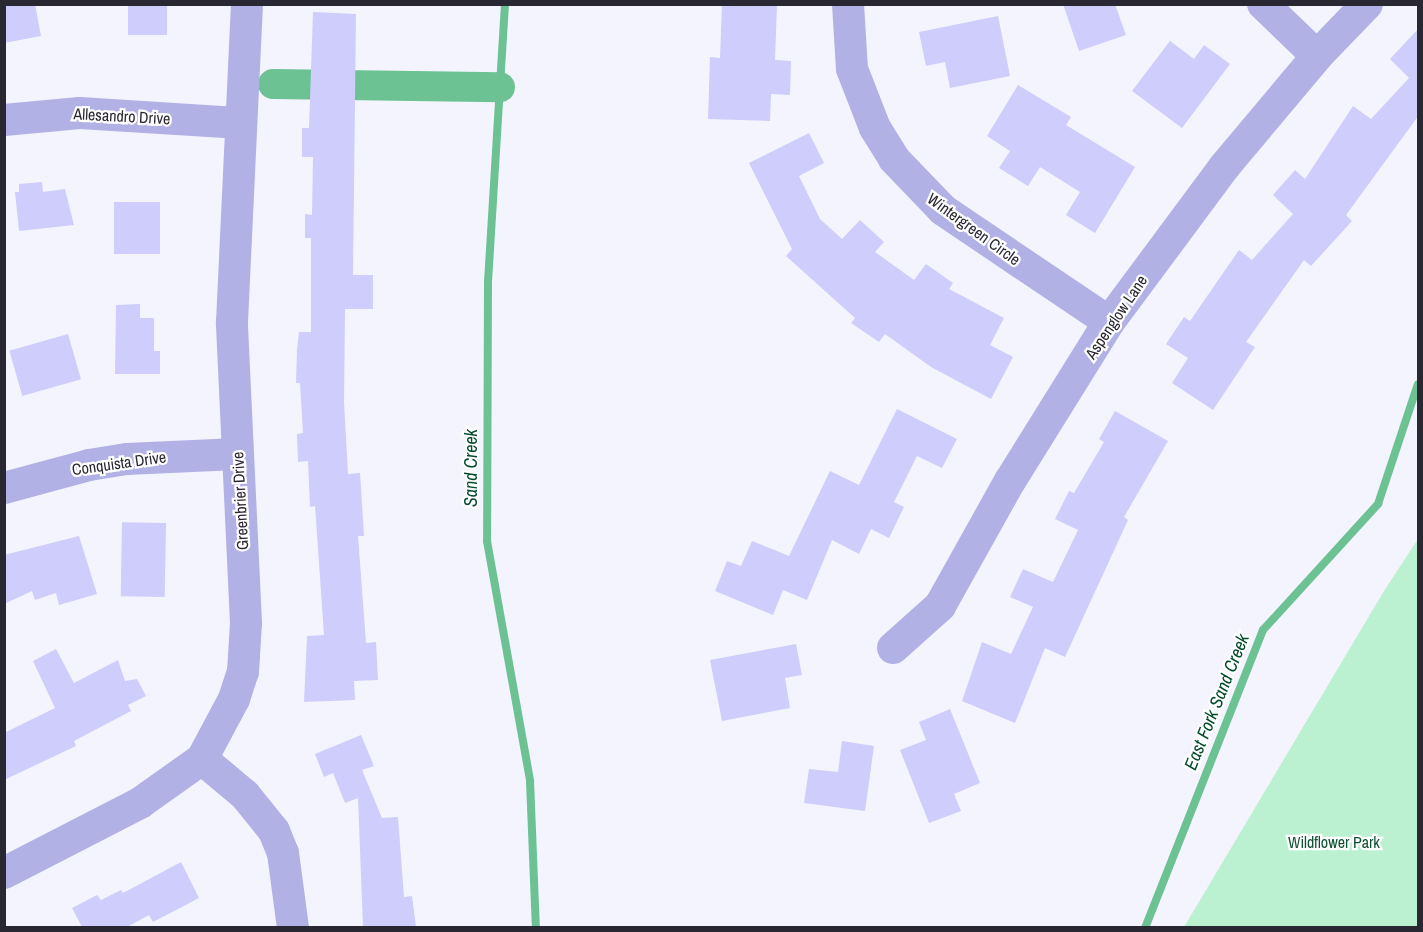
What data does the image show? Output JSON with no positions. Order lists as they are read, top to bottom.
{
  "streets": {
    "street": [
      "Allesandro Drive",
      "Wintergreen Circle",
      "Aspenglow Lane",
      "Conquista Drive",
      "Greenbrier Drive"
    ]
  },
  "crossings": [
    ["Allesandro Drive", "Greenbrier Drive"],
    ["Wintergreen Circle", "Aspenglow Lane"],
    ["Conquista Drive", "Greenbrier Drive"]
  ],
  "water": ["Sand Creek", "East Fork Sand Creek"],
  "parks": ["Wildflower Park"]
}
